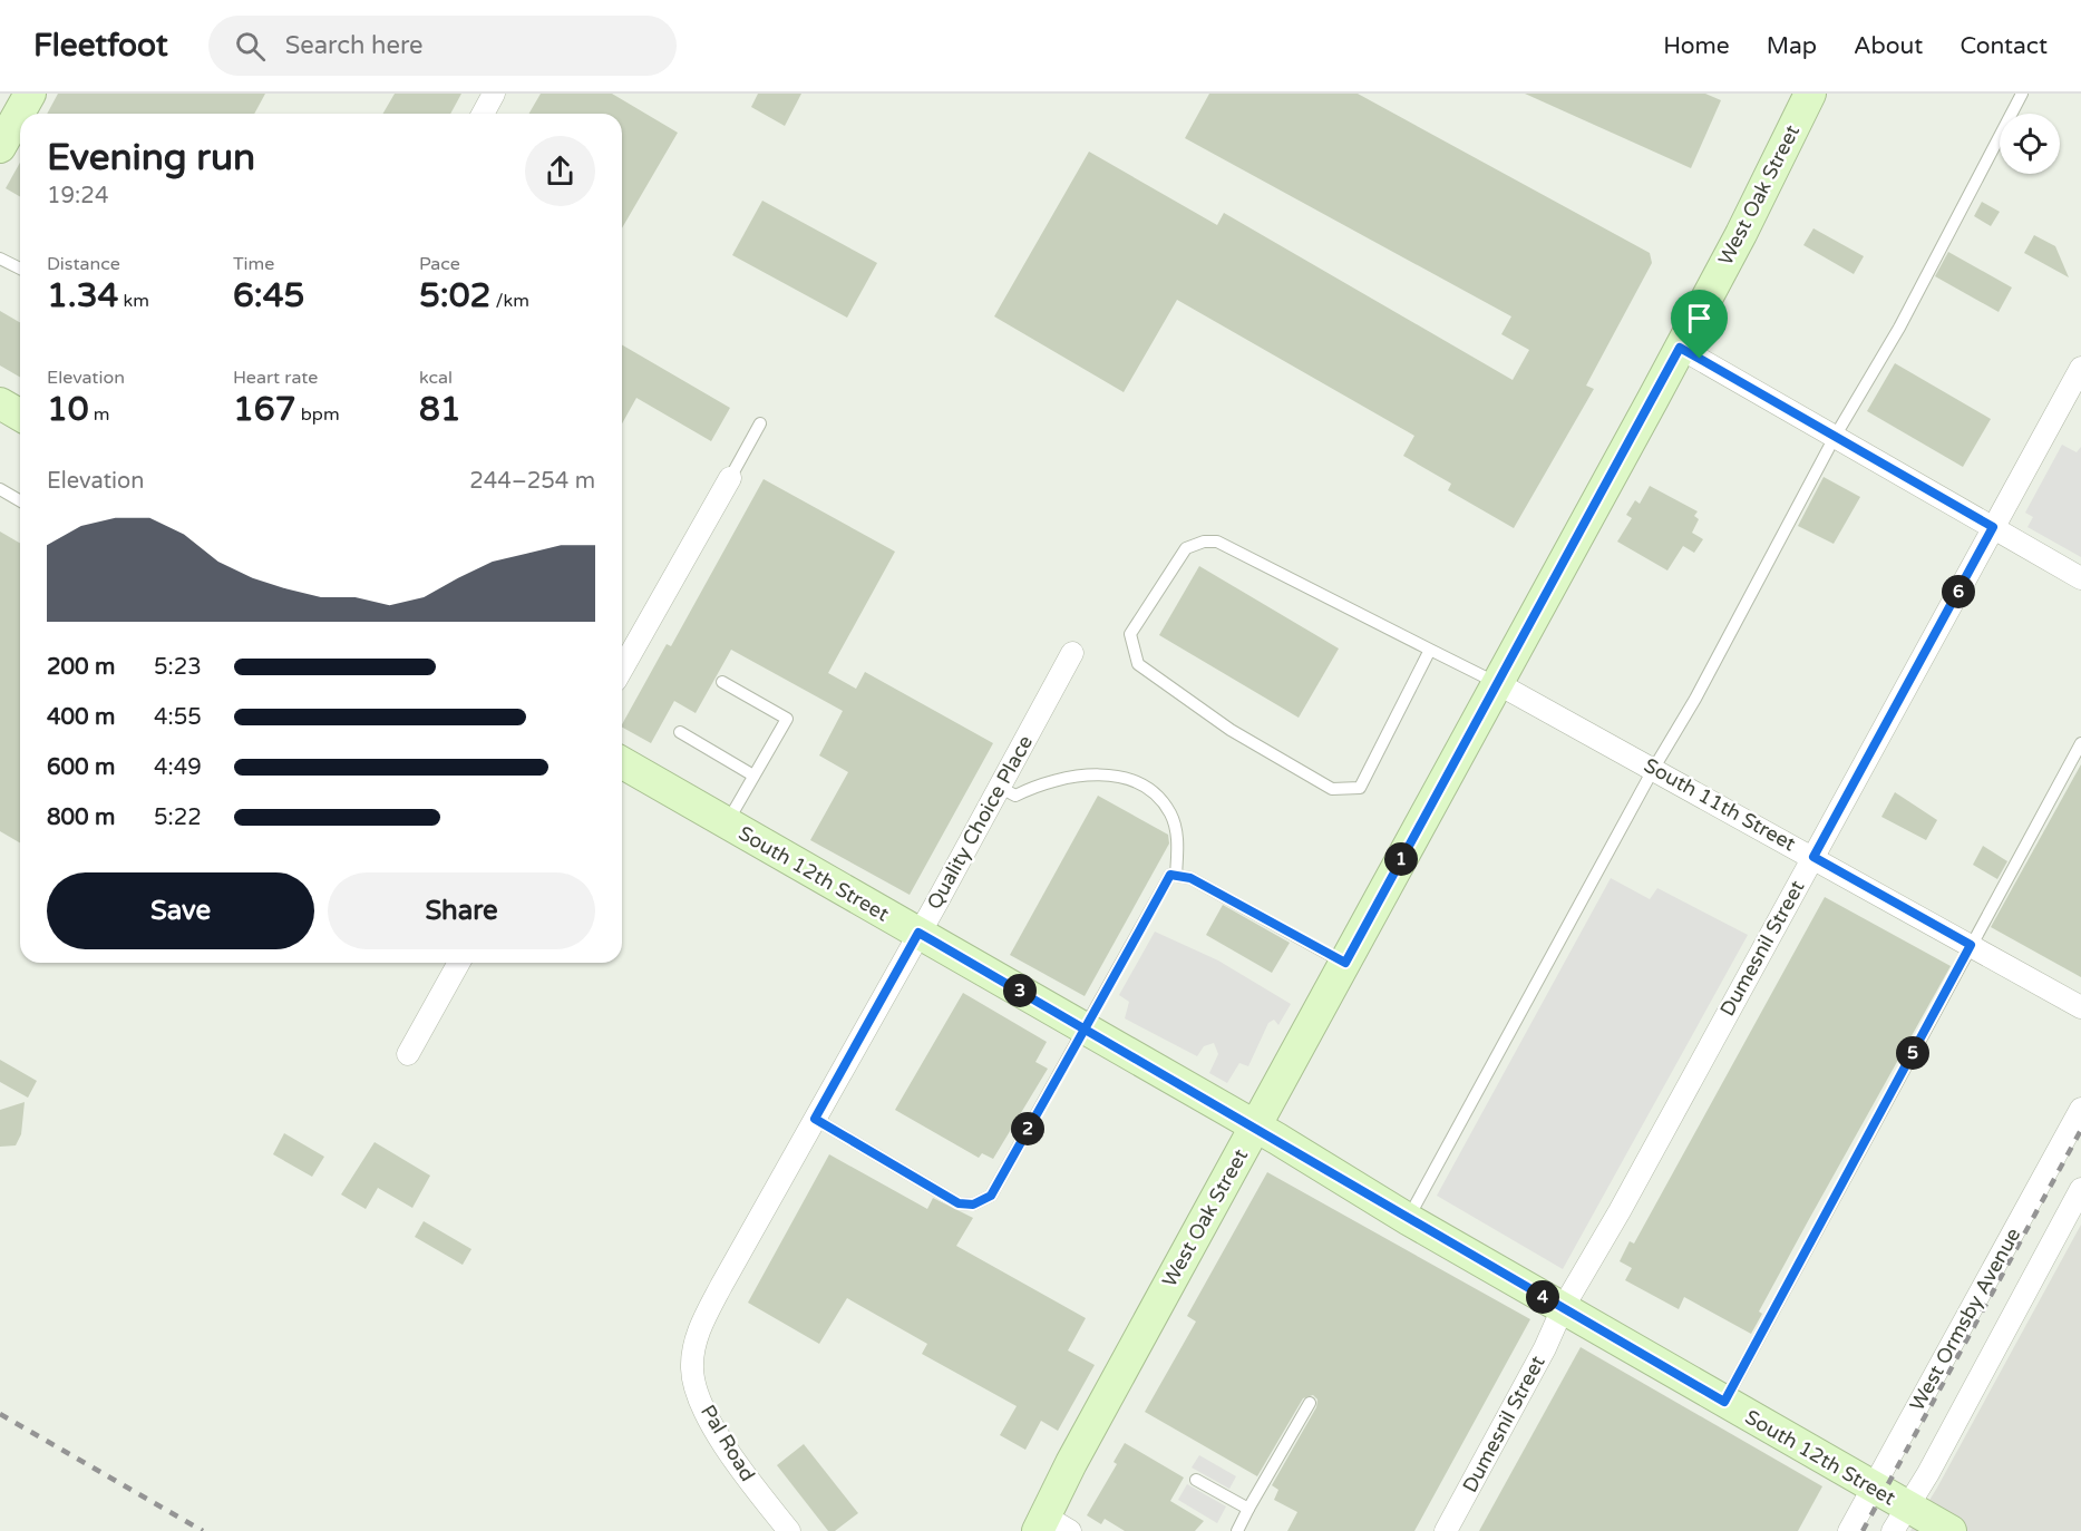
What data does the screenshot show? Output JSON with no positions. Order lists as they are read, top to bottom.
{
  "streets": {
    "street": [
      "West Oak Street",
      "South 11th Street",
      "Quality Choice Place",
      "South 12th Street",
      "Dumesnil Street",
      "West Ormsby Avenue",
      "Pal Road"
    ]
  },
  "crossings": [
    ["West Oak Street", "South 11th Street"],
    ["West Oak Street", "South 12th Street"],
    ["South 11th Street", "Dumesnil Street"],
    ["Quality Choice Place", "South 12th Street"],
    ["Quality Choice Place", "Pal Road"],
    ["South 12th Street", "Dumesnil Street"],
    ["South 12th Street", "West Ormsby Avenue"]
  ],
  "page": {
    "header": "Fleetfoot",
    "search": "Search here",
    "nav": [
      "Home",
      "Map",
      "About",
      "Contact"
    ],
    "heading": ["Evening run", "19:24"],
    "stats": [
      ["Distance", "1.34 km"],
      ["Time", "6:45"],
      ["Pace", "5:02 /km"],
      ["Elevation", "10 m"],
      ["Heart rate", "167 bpm"],
      ["kcal", "81"]
    ],
    "chart": ["Elevation", "244–254 m"],
    "pins": [
      "6",
      "1",
      "3",
      "5",
      "2",
      "4"
    ],
    "list": [
      {
        "name": "200 m",
        "note": "5:23"
      },
      {
        "name": "400 m",
        "note": "4:55"
      },
      {
        "name": "600 m",
        "note": "4:49"
      },
      {
        "name": "800 m",
        "note": "5:22"
      }
    ],
    "buttons": ["Save", "Share"]
  }
}
